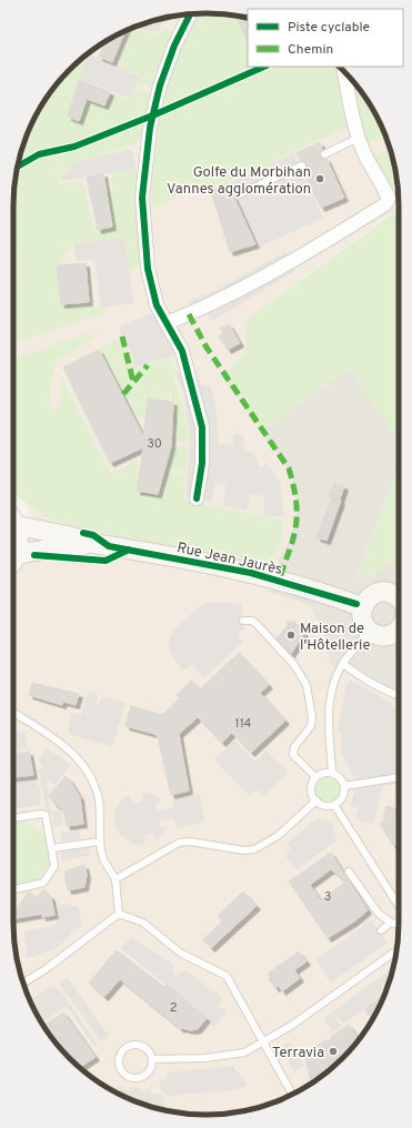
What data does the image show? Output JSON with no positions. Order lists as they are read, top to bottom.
{
  "streets": {
    "main road": ["Rue Jean Jaurès"]
  },
  "places": ["Golfe du Morbihan Vannes agglomération", "Maison de l'Hôtellerie", "Terravia"],
  "house_numbers": [
    "30",
    "114",
    "3",
    "2"
  ],
  "legend": ["Piste cyclable", "Chemin"]
}
